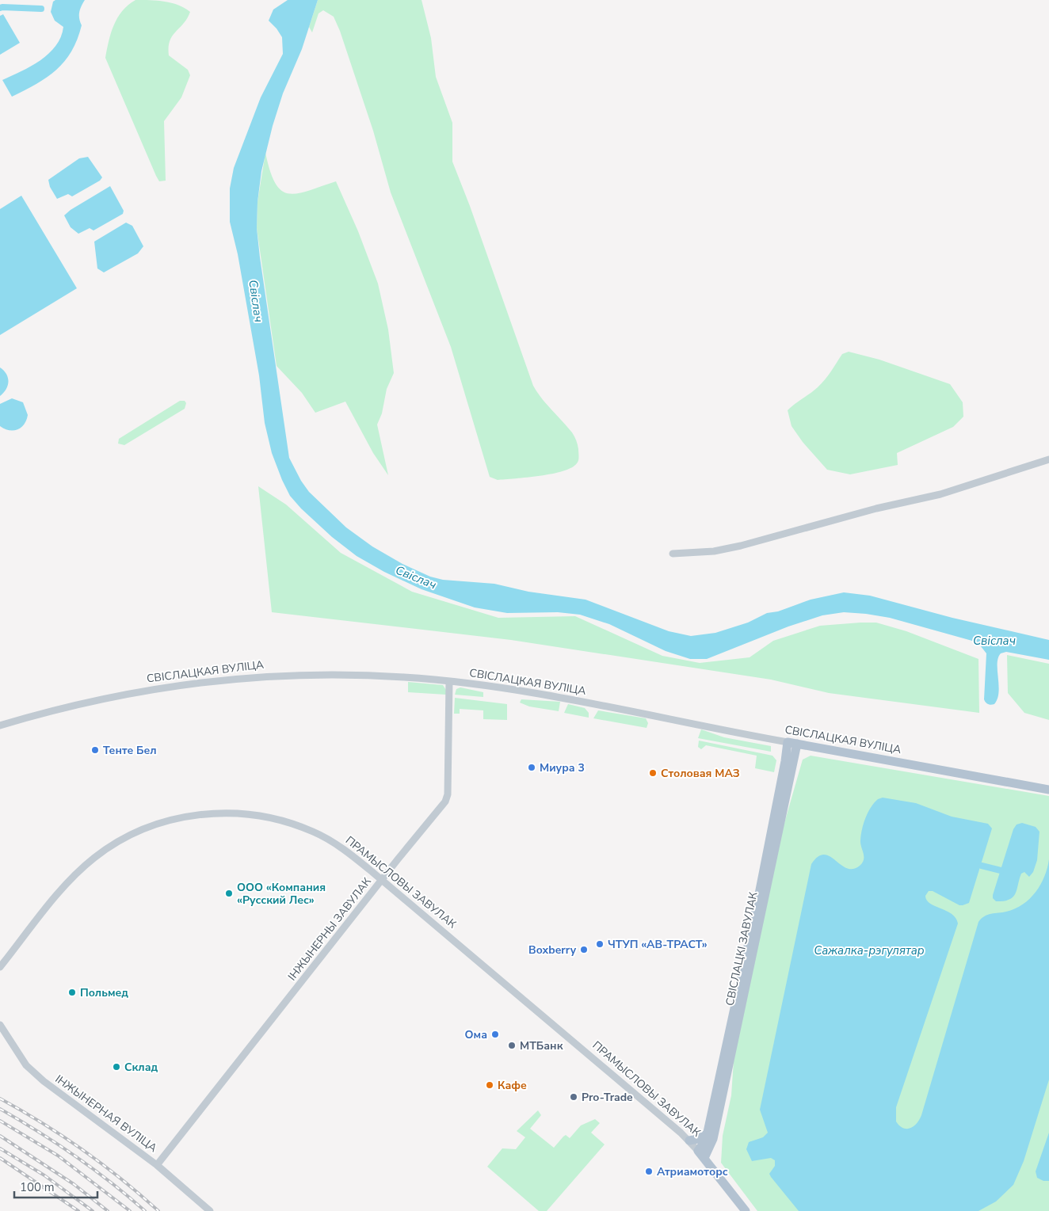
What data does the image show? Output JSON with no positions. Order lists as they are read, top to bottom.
{
  "streets": {
    "main road": ["СВІСЛАЦКАЯ ВУЛІЦА", "ПРАМЫСЛОВЫ ЗАВУЛАК", "СВІСЛАЦКІ ЗАВУЛАК"],
    "street": ["ІНЖЫНЕРНЫ ЗАВУЛАК", "ІНЖЫНЕРНАЯ ВУЛІЦА"]
  },
  "crossings": [
    ["СВІСЛАЦКАЯ ВУЛІЦА", "ІНЖЫНЕРНЫ ЗАВУЛАК"],
    ["СВІСЛАЦКАЯ ВУЛІЦА", "СВІСЛАЦКІ ЗАВУЛАК"],
    ["ПРАМЫСЛОВЫ ЗАВУЛАК", "ІНЖЫНЕРНЫ ЗАВУЛАК"],
    ["ПРАМЫСЛОВЫ ЗАВУЛАК", "СВІСЛАЦКІ ЗАВУЛАК"],
    ["ІНЖЫНЕРНЫ ЗАВУЛАК", "ІНЖЫНЕРНАЯ ВУЛІЦА"]
  ],
  "water": ["Свіслач", "Сажалка-рэгулятар"],
  "places": [
    "Тенте Бел",
    "Миура 3",
    "Столовая МАЗ",
    "ООО «Компания «Русский Лес»",
    "ЧТУП «АВ-ТРАСТ»",
    "Boxberry",
    "Польмед",
    "Ома",
    "МТБанк",
    "Склад",
    "Кафе",
    "Pro-Trade",
    "Атриамоторс"
  ],
  "scale_bar": "100 m"
}
